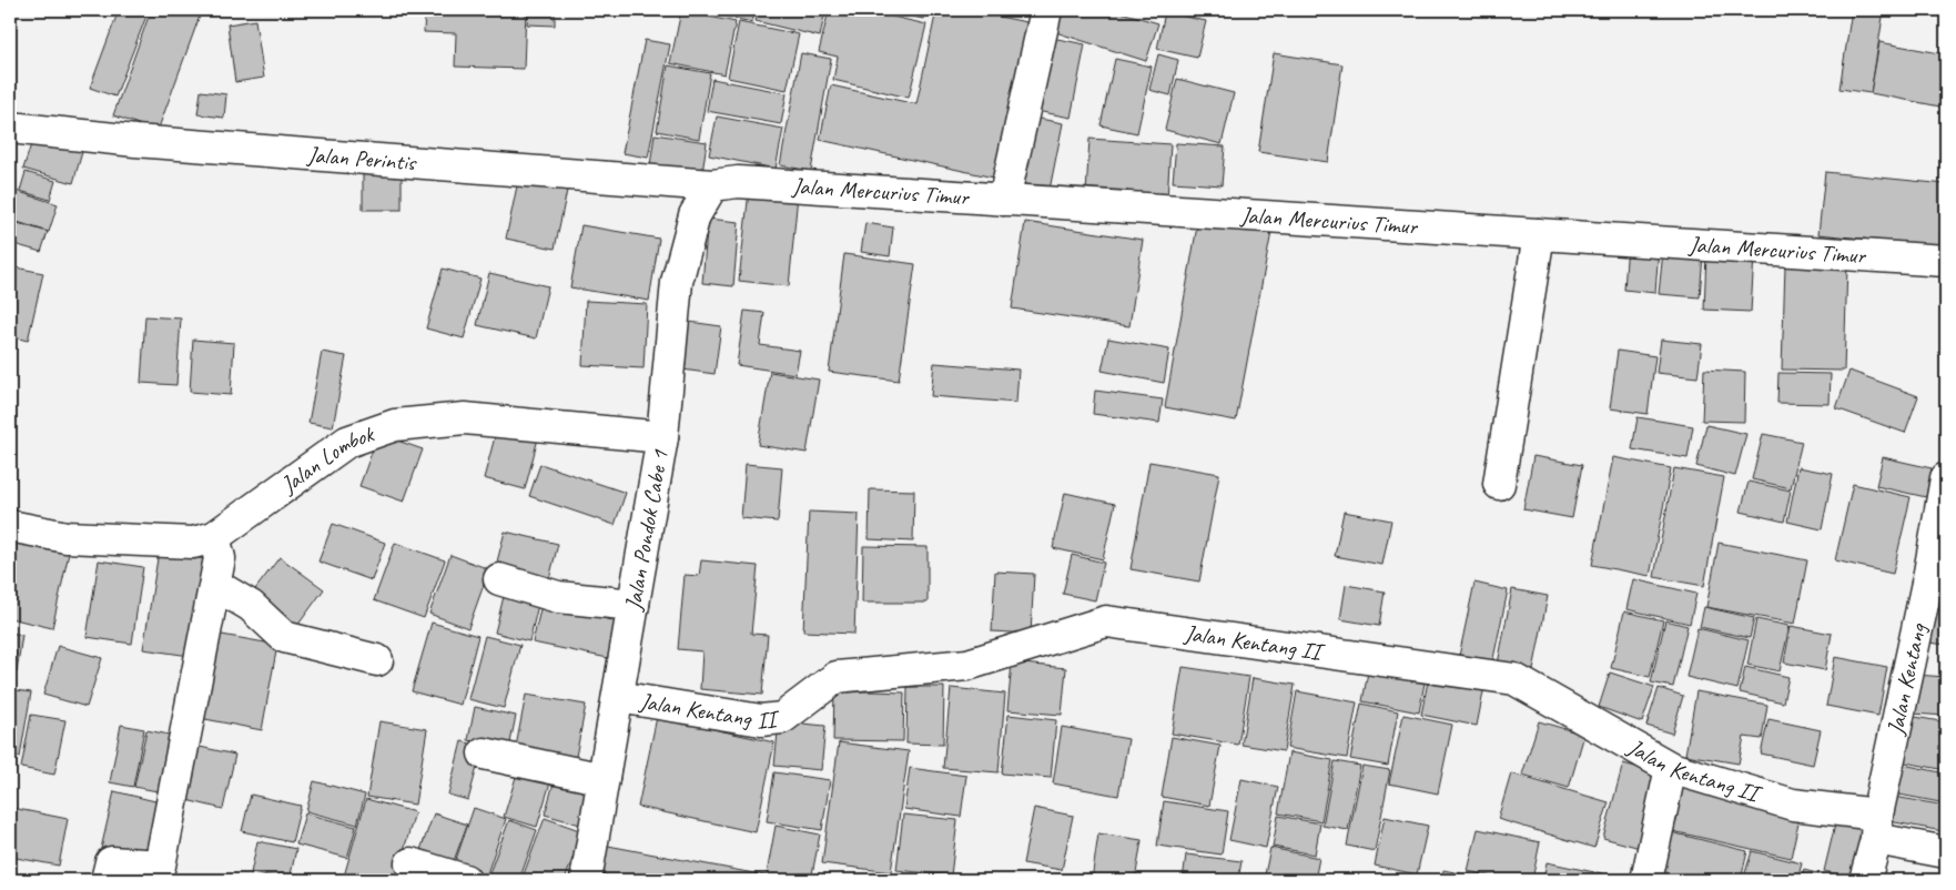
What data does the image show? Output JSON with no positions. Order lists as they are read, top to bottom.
{
  "streets": {
    "street": [
      "Jalan Perintis",
      "Jalan Mercurius Timur",
      "Jalan Lombok",
      "Jalan Pondok Cabe 1",
      "Jalan Kentang II",
      "Jalan Kentang"
    ]
  },
  "crossings": [
    ["Jalan Perintis", "Jalan Mercurius Timur"],
    ["Jalan Perintis", "Jalan Pondok Cabe 1"],
    ["Jalan Mercurius Timur", "Jalan Pondok Cabe 1"],
    ["Jalan Lombok", "Jalan Pondok Cabe 1"],
    ["Jalan Pondok Cabe 1", "Jalan Kentang II"],
    ["Jalan Kentang II", "Jalan Kentang"]
  ]
}
